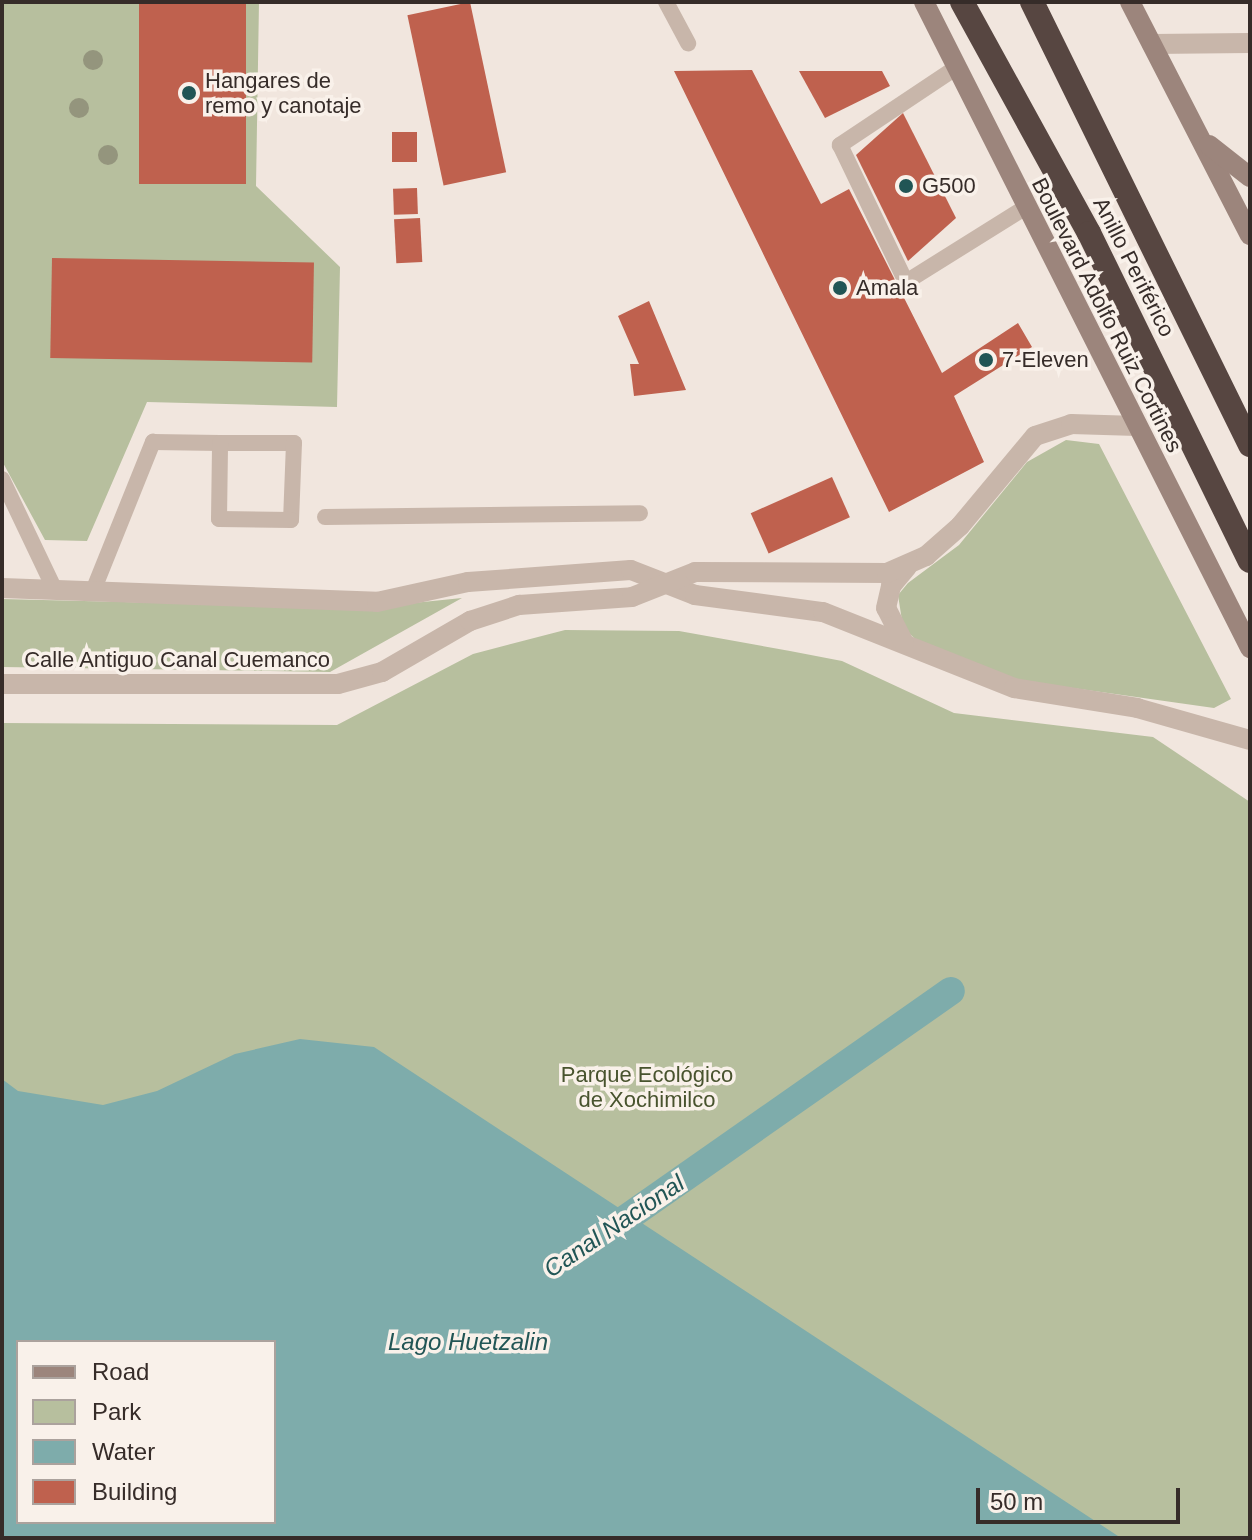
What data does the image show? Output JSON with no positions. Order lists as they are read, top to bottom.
{
  "streets": {
    "highway": ["Anillo Periférico"],
    "main road": ["Boulevard Adolfo Ruiz Cortines"],
    "street": ["Calle Antiguo Canal Cuemanco"]
  },
  "crossings": [
    ["Boulevard Adolfo Ruiz Cortines", "Calle Antiguo Canal Cuemanco"]
  ],
  "water": ["Canal Nacional", "Lago Huetzalin"],
  "parks": ["Parque Ecológico de Xochimilco"],
  "places": [
    "Hangares de remo y canotaje",
    "G500",
    "Amala",
    "7-Eleven"
  ],
  "legend": [
    "Road",
    "Park",
    "Water",
    "Building"
  ],
  "scale_bar": "50 m"
}
